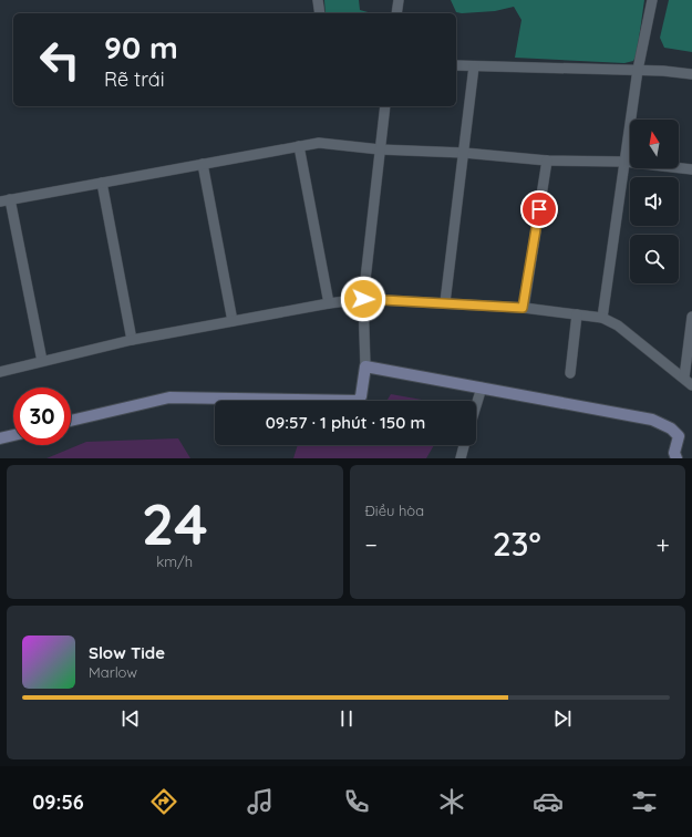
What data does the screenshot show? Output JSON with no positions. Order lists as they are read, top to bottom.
{
  "north": "top",
  "page": {
    "turn": ["90 m", "Rẽ trái"],
    "limit": "30",
    "trip": "09:57 · 1 phút · 150 m",
    "tile": [
      ["24", "km/h"],
      "Điều hòa"
    ],
    "heat": ["−", "23°", "+"],
    "song": ["Slow Tide", "Marlow"],
    "tabs": "09:56"
  }
}
